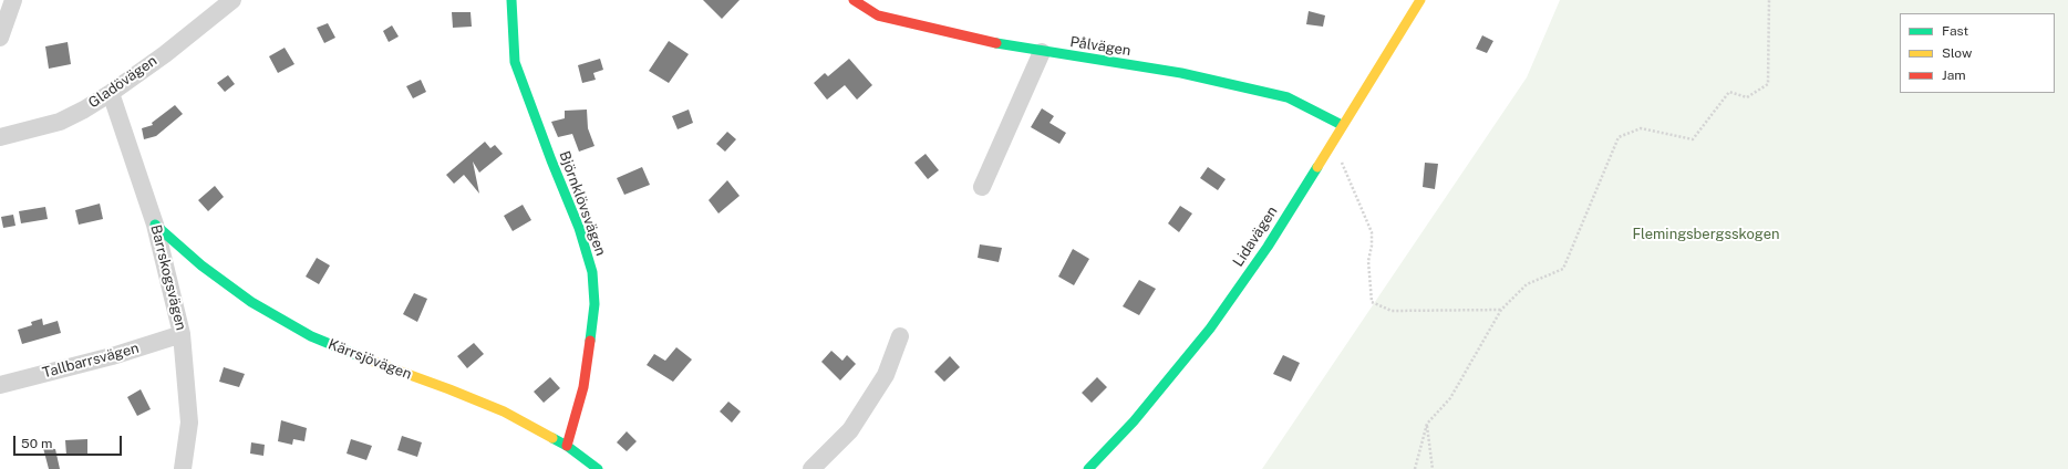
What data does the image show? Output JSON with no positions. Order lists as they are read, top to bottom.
{
  "streets": {
    "street": [
      "Pålvägen",
      "Gladövägen",
      "Björnklövsvägen",
      "Lidavägen",
      "Barrskogsvägen",
      "Kärrsjövägen",
      "Tallbarrsvägen"
    ]
  },
  "crossings": [
    ["Pålvägen", "Lidavägen"],
    ["Gladövägen", "Barrskogsvägen"],
    ["Björnklövsvägen", "Kärrsjövägen"],
    ["Barrskogsvägen", "Kärrsjövägen"],
    ["Barrskogsvägen", "Tallbarrsvägen"]
  ],
  "parks": ["Flemingsbergsskogen"],
  "legend": ["Fast", "Slow", "Jam"],
  "scale_bar": "50 m"
}
